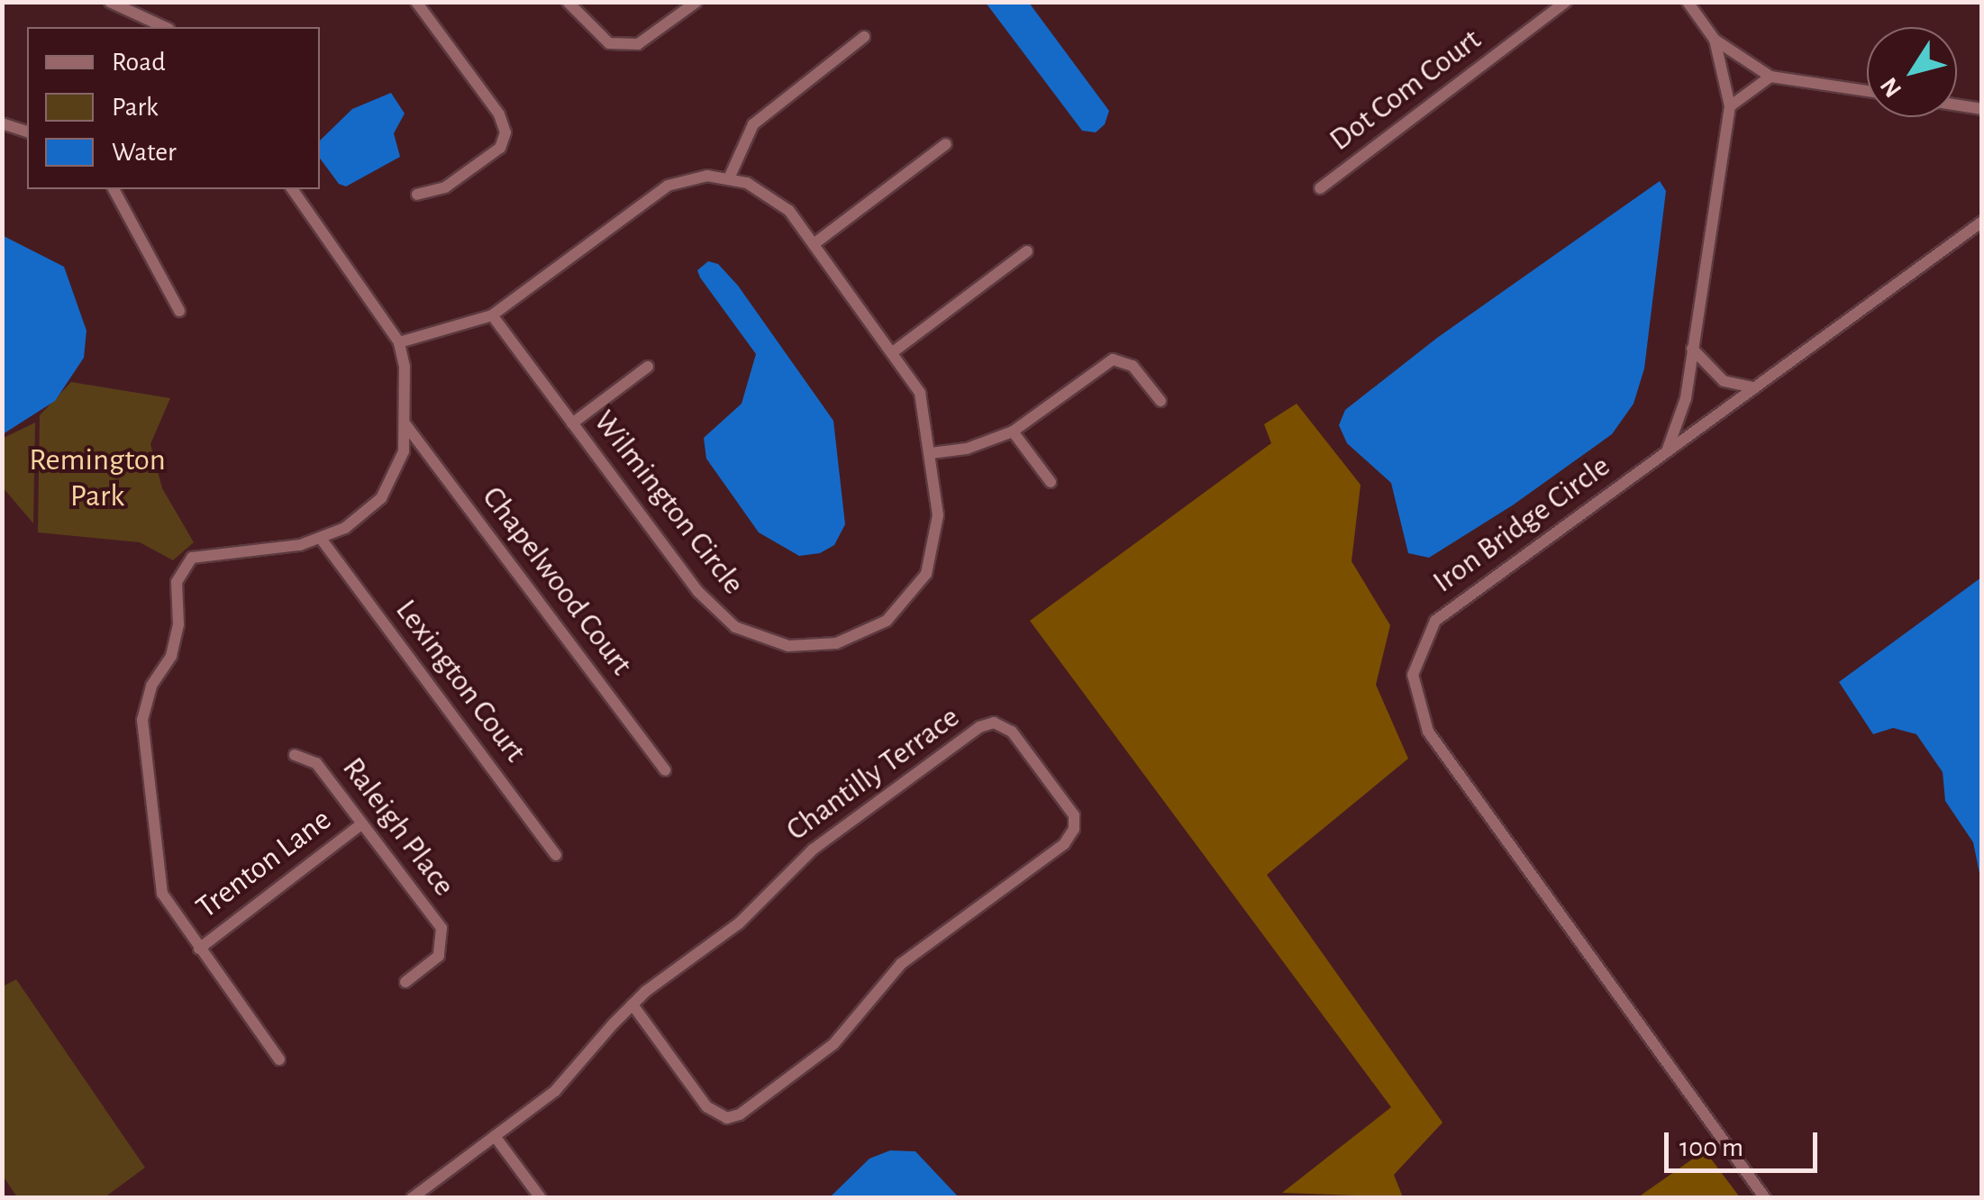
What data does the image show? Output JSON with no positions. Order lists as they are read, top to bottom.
{
  "streets": {
    "street": [
      "Dot Com Court",
      "Wilmington Circle",
      "Iron Bridge Circle",
      "Chapelwood Court",
      "Lexington Court",
      "Chantilly Terrace",
      "Raleigh Place",
      "Trenton Lane"
    ]
  },
  "crossings": [
    ["Raleigh Place", "Trenton Lane"]
  ],
  "parks": ["Remington Park"],
  "legend": ["Road", "Park", "Water"],
  "scale_bar": "100 m",
  "north": "bottom left"
}
